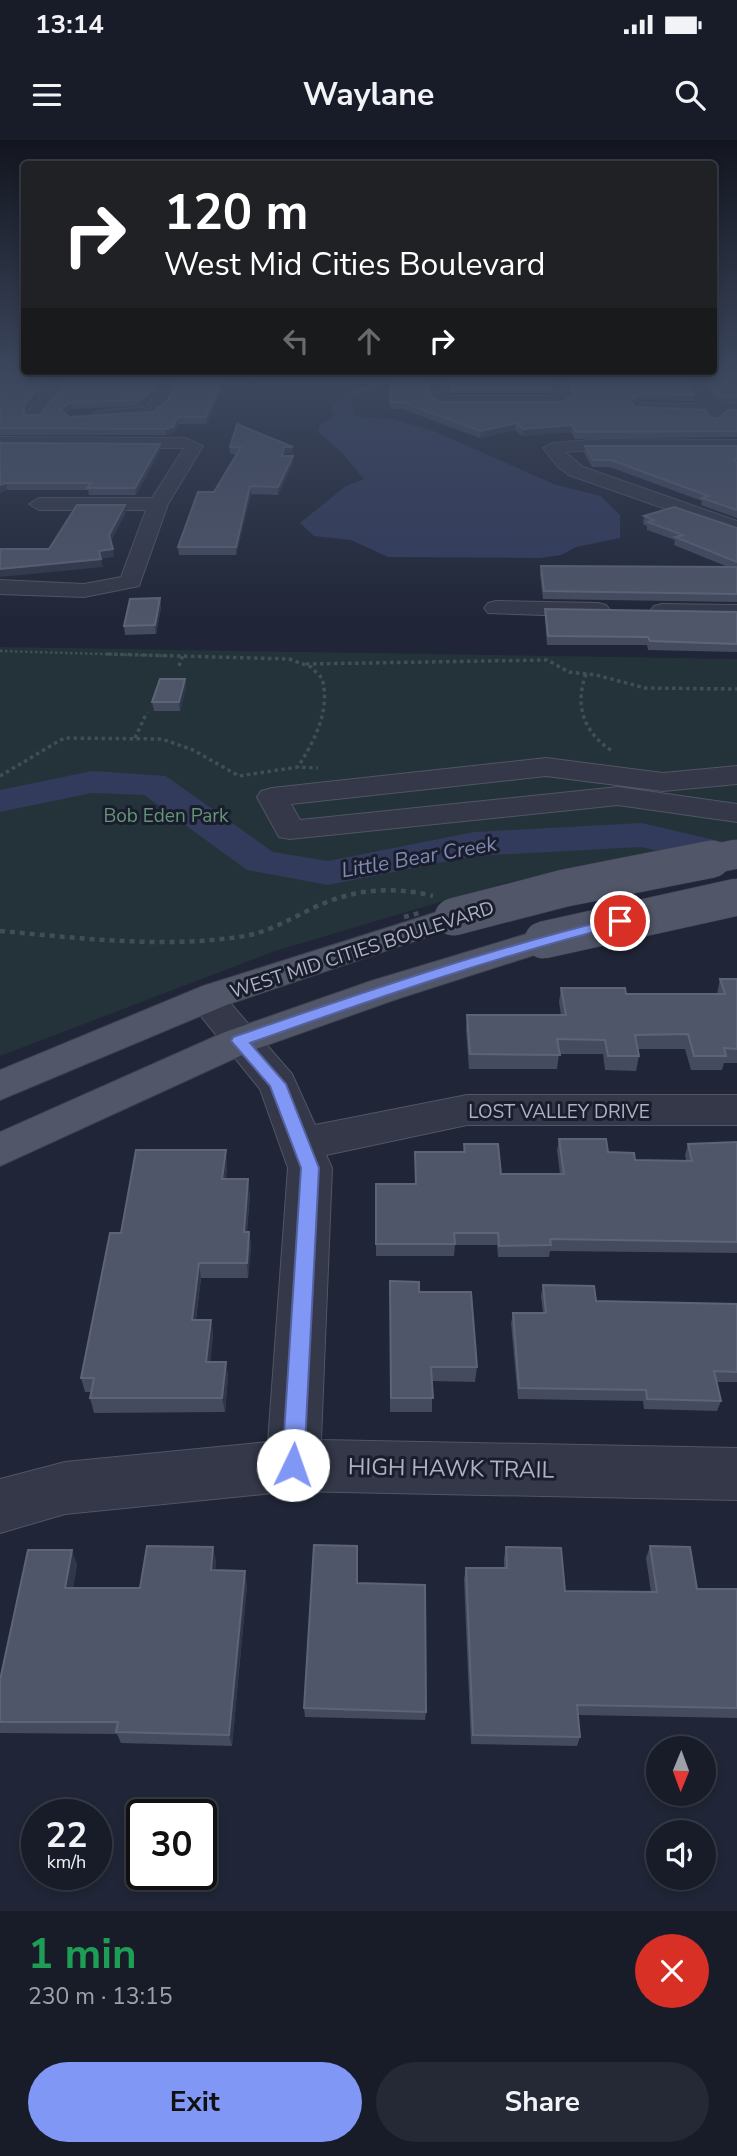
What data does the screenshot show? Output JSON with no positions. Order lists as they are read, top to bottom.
{
  "streets": {
    "main road": ["WEST MID CITIES BOULEVARD"],
    "street": ["LOST VALLEY DRIVE", "HIGH HAWK TRAIL"]
  },
  "water": ["Little Bear Creek"],
  "parks": ["Bob Eden Park"],
  "north": "bottom",
  "page": {
    "status": "13:14",
    "header": "Waylane",
    "turn": ["120 m", "West Mid Cities Boulevard"],
    "speed": "22 km/h",
    "limit": "30",
    "heading": ["1 min", "230 m · 13:15"],
    "buttons": ["Exit", "Share"]
  }
}
